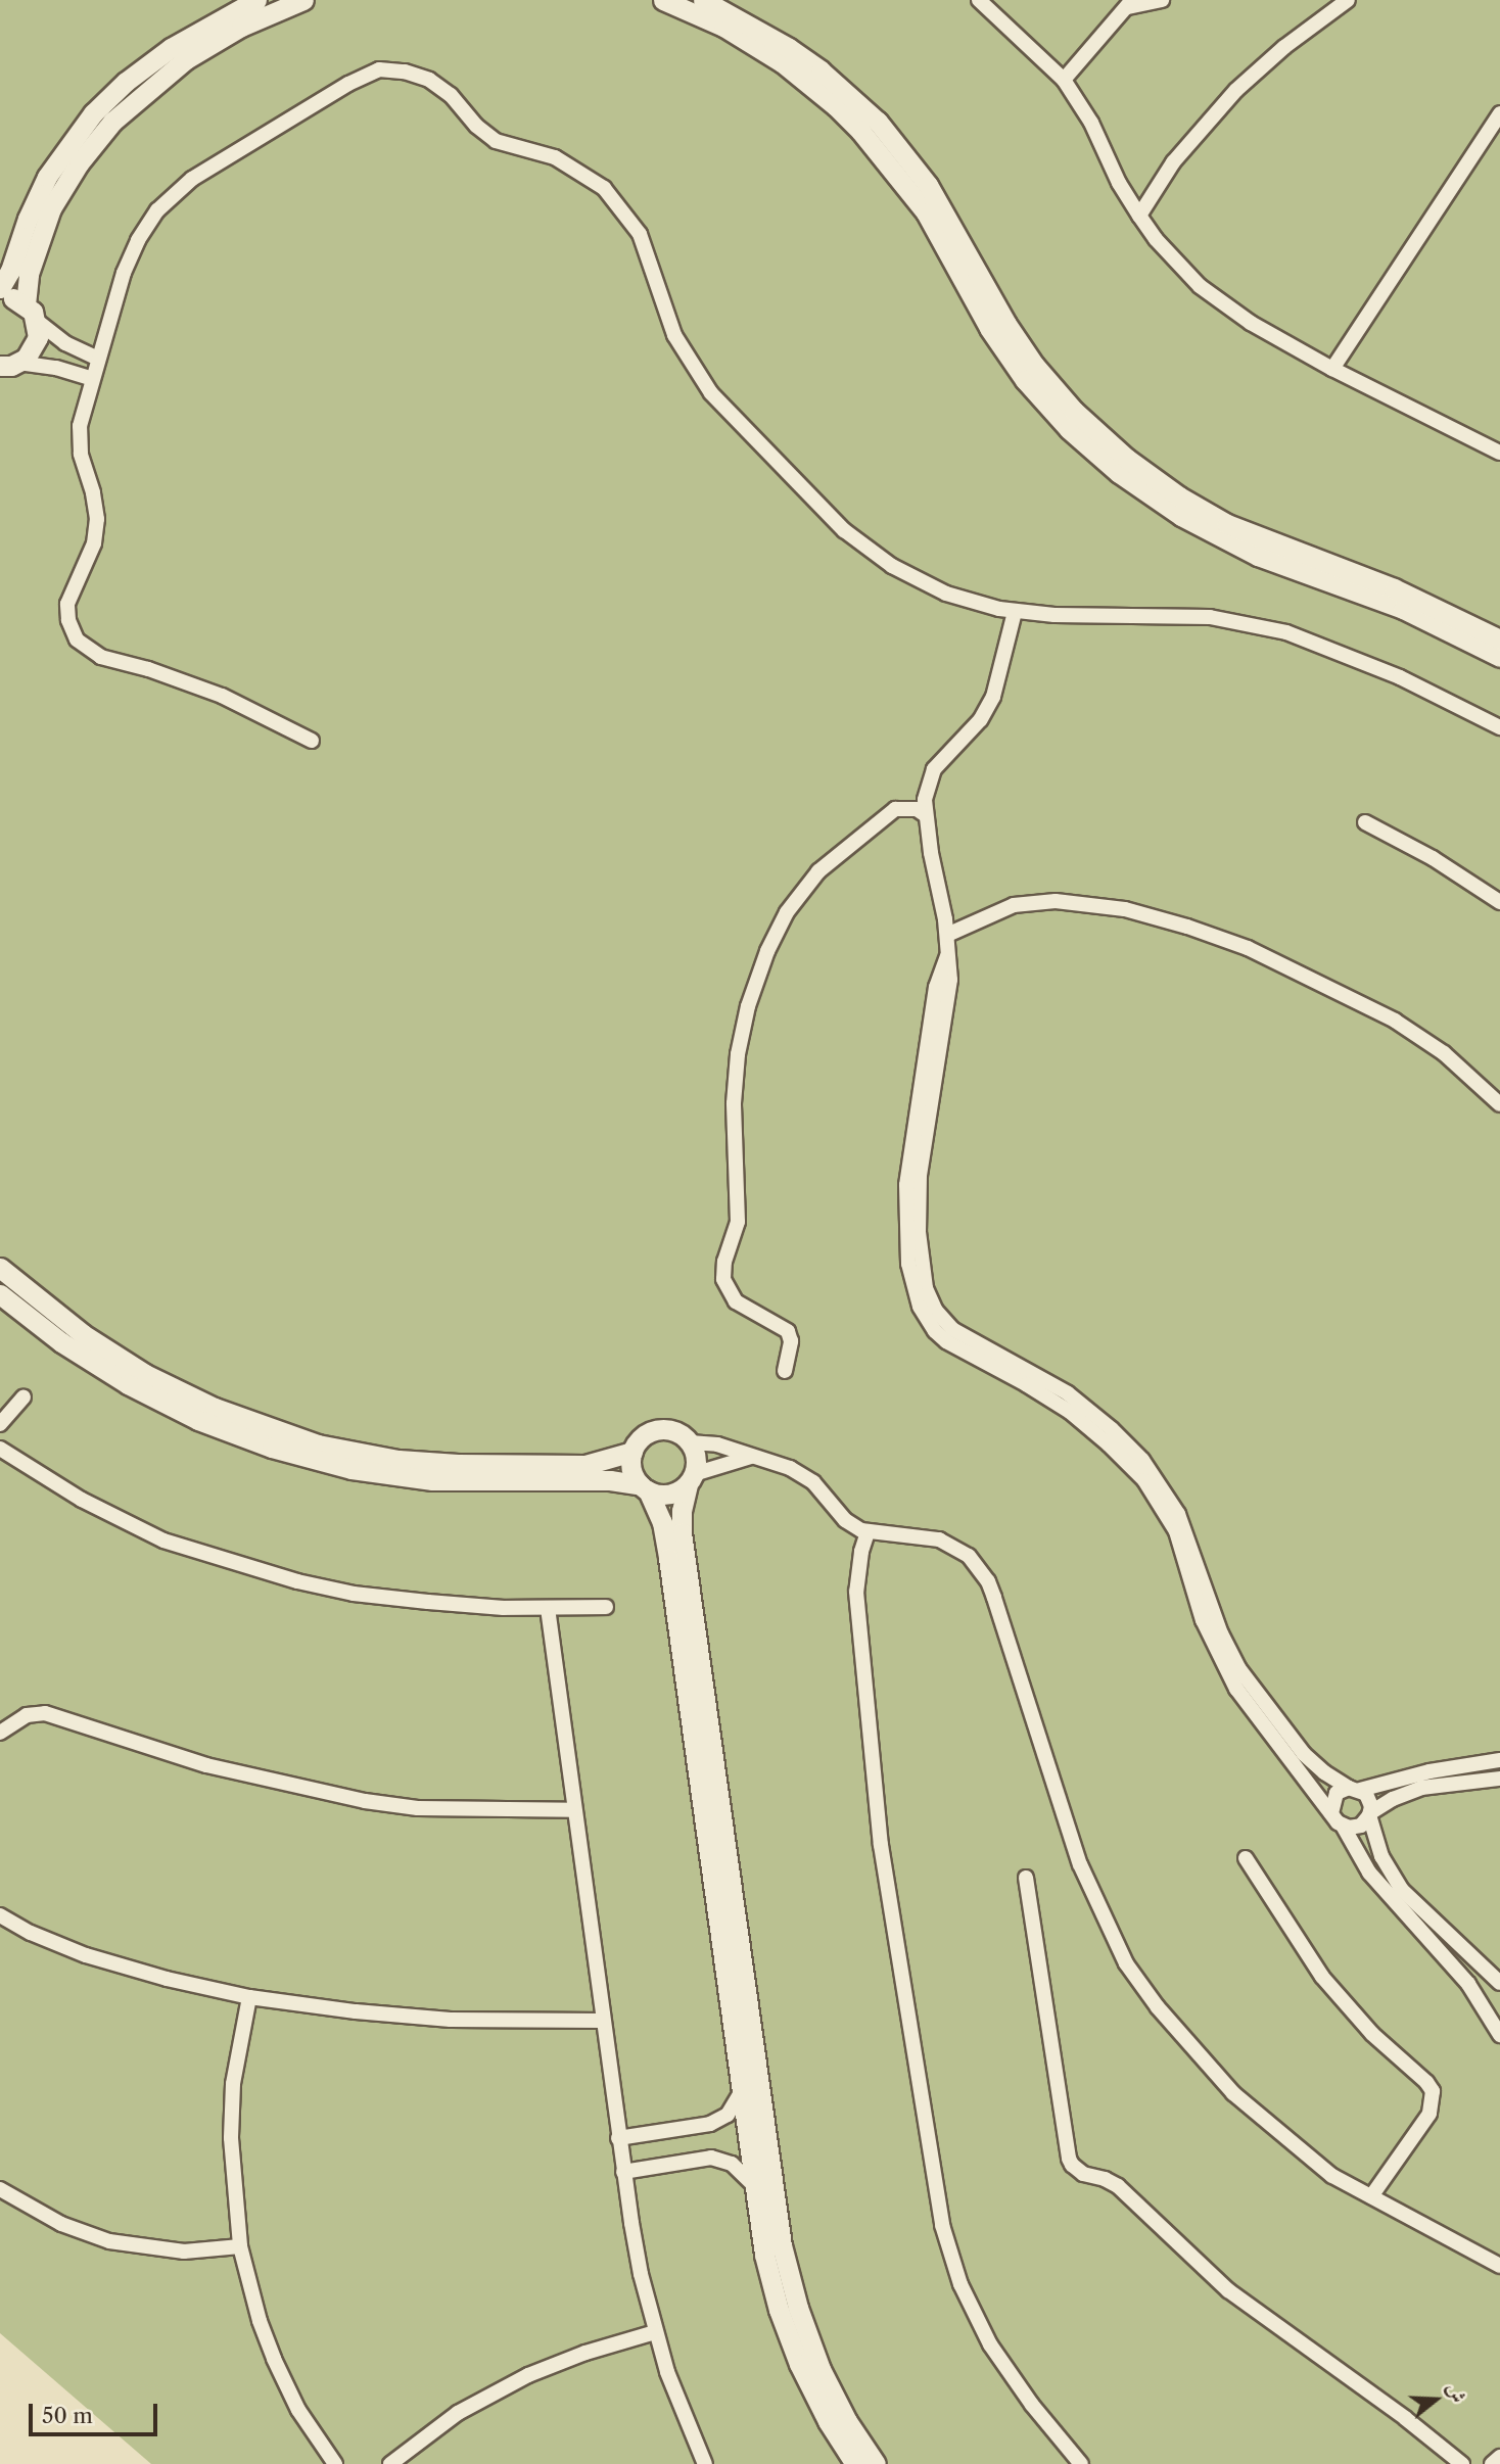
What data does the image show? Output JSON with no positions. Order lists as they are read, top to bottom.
{
  "scale_bar": "50 m",
  "north": "right"
}
